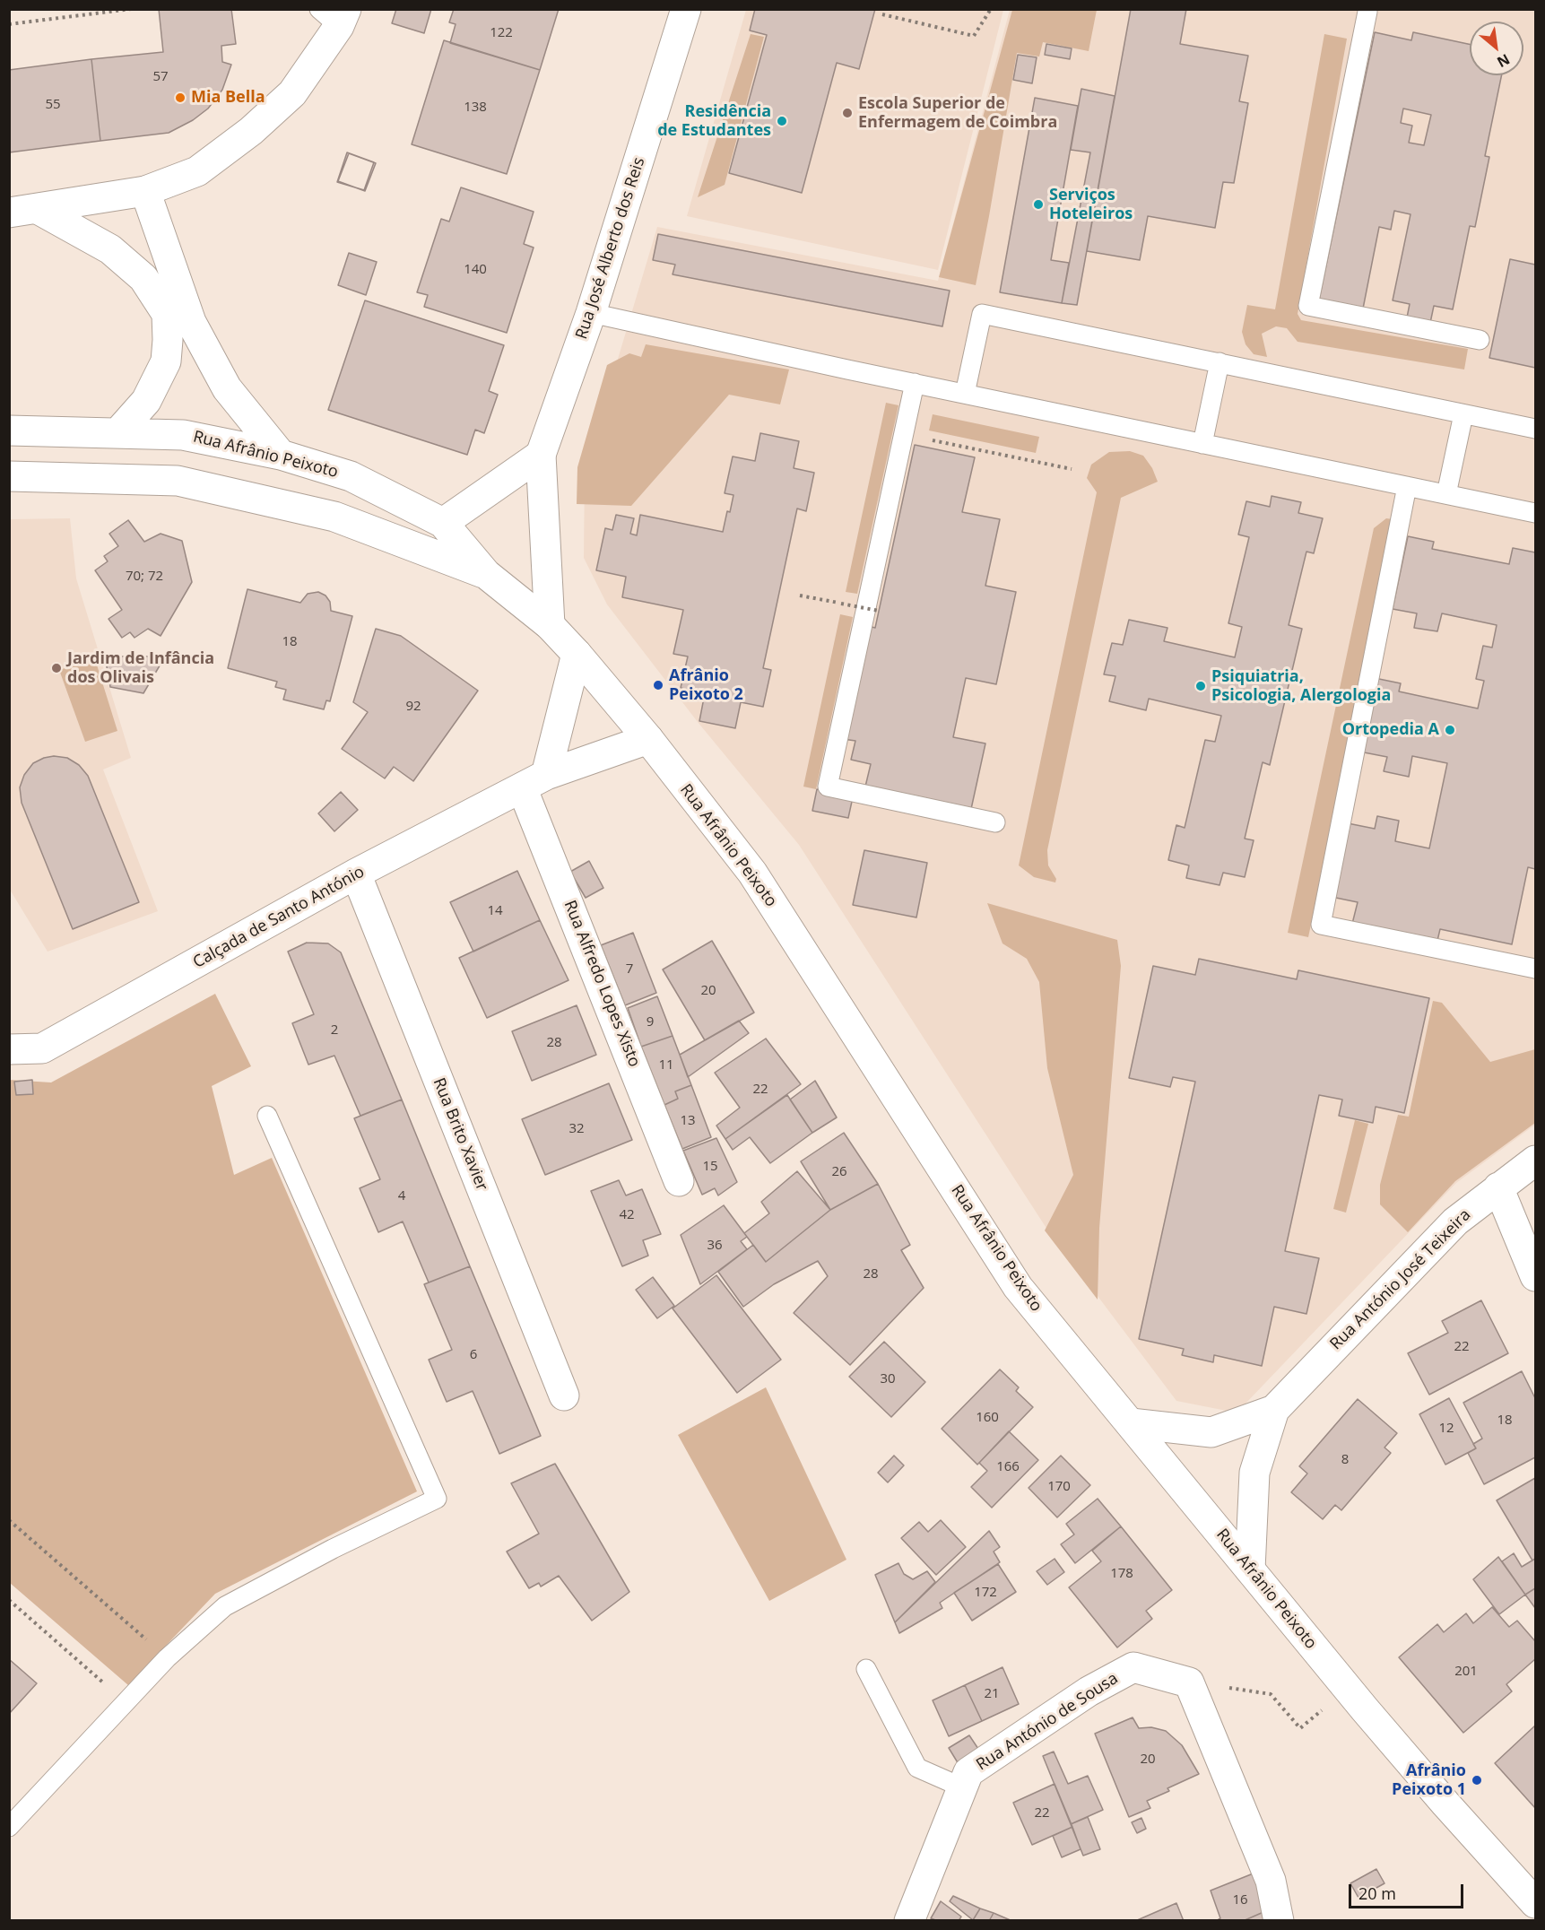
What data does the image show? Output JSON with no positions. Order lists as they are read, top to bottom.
{
  "streets": {
    "street": [
      "Rua José Alberto dos Reis",
      "Rua Afrânio Peixoto",
      "Calçada de Santo António",
      "Rua Alfredo Lopes Xisto",
      "Rua Brito Xavier",
      "Rua António José Teixeira",
      "Rua António de Sousa"
    ]
  },
  "crossings": [
    ["Rua José Alberto dos Reis", "Rua Afrânio Peixoto"],
    ["Rua Afrânio Peixoto", "Calçada de Santo António"],
    ["Rua Afrânio Peixoto", "Rua António José Teixeira"],
    ["Calçada de Santo António", "Rua Alfredo Lopes Xisto"],
    ["Calçada de Santo António", "Rua Brito Xavier"]
  ],
  "places": [
    "Mia Bella",
    "Escola Superior de Enfermagem de Coimbra",
    "Residência de Estudantes",
    "Serviços Hoteleiros",
    "Jardim de Infância dos Olivais",
    "Afrânio Peixoto 2",
    "Psiquiatria, Psicologia, Alergologia",
    "Ortopedia A",
    "Afrânio Peixoto 1"
  ],
  "house_numbers": [
    "122",
    "57",
    "55",
    "138",
    "140",
    "70; 72",
    "18",
    "92",
    "14",
    "7",
    "20",
    "9",
    "2",
    "28",
    "11",
    "22",
    "13",
    "32",
    "15",
    "26",
    "4",
    "42",
    "36",
    "28",
    "22",
    "6",
    "30",
    "160",
    "18",
    "12",
    "8",
    "166",
    "170",
    "178",
    "172",
    "201",
    "21",
    "20",
    "22",
    "16"
  ],
  "scale_bar": "20 m",
  "north": "bottom right"
}
